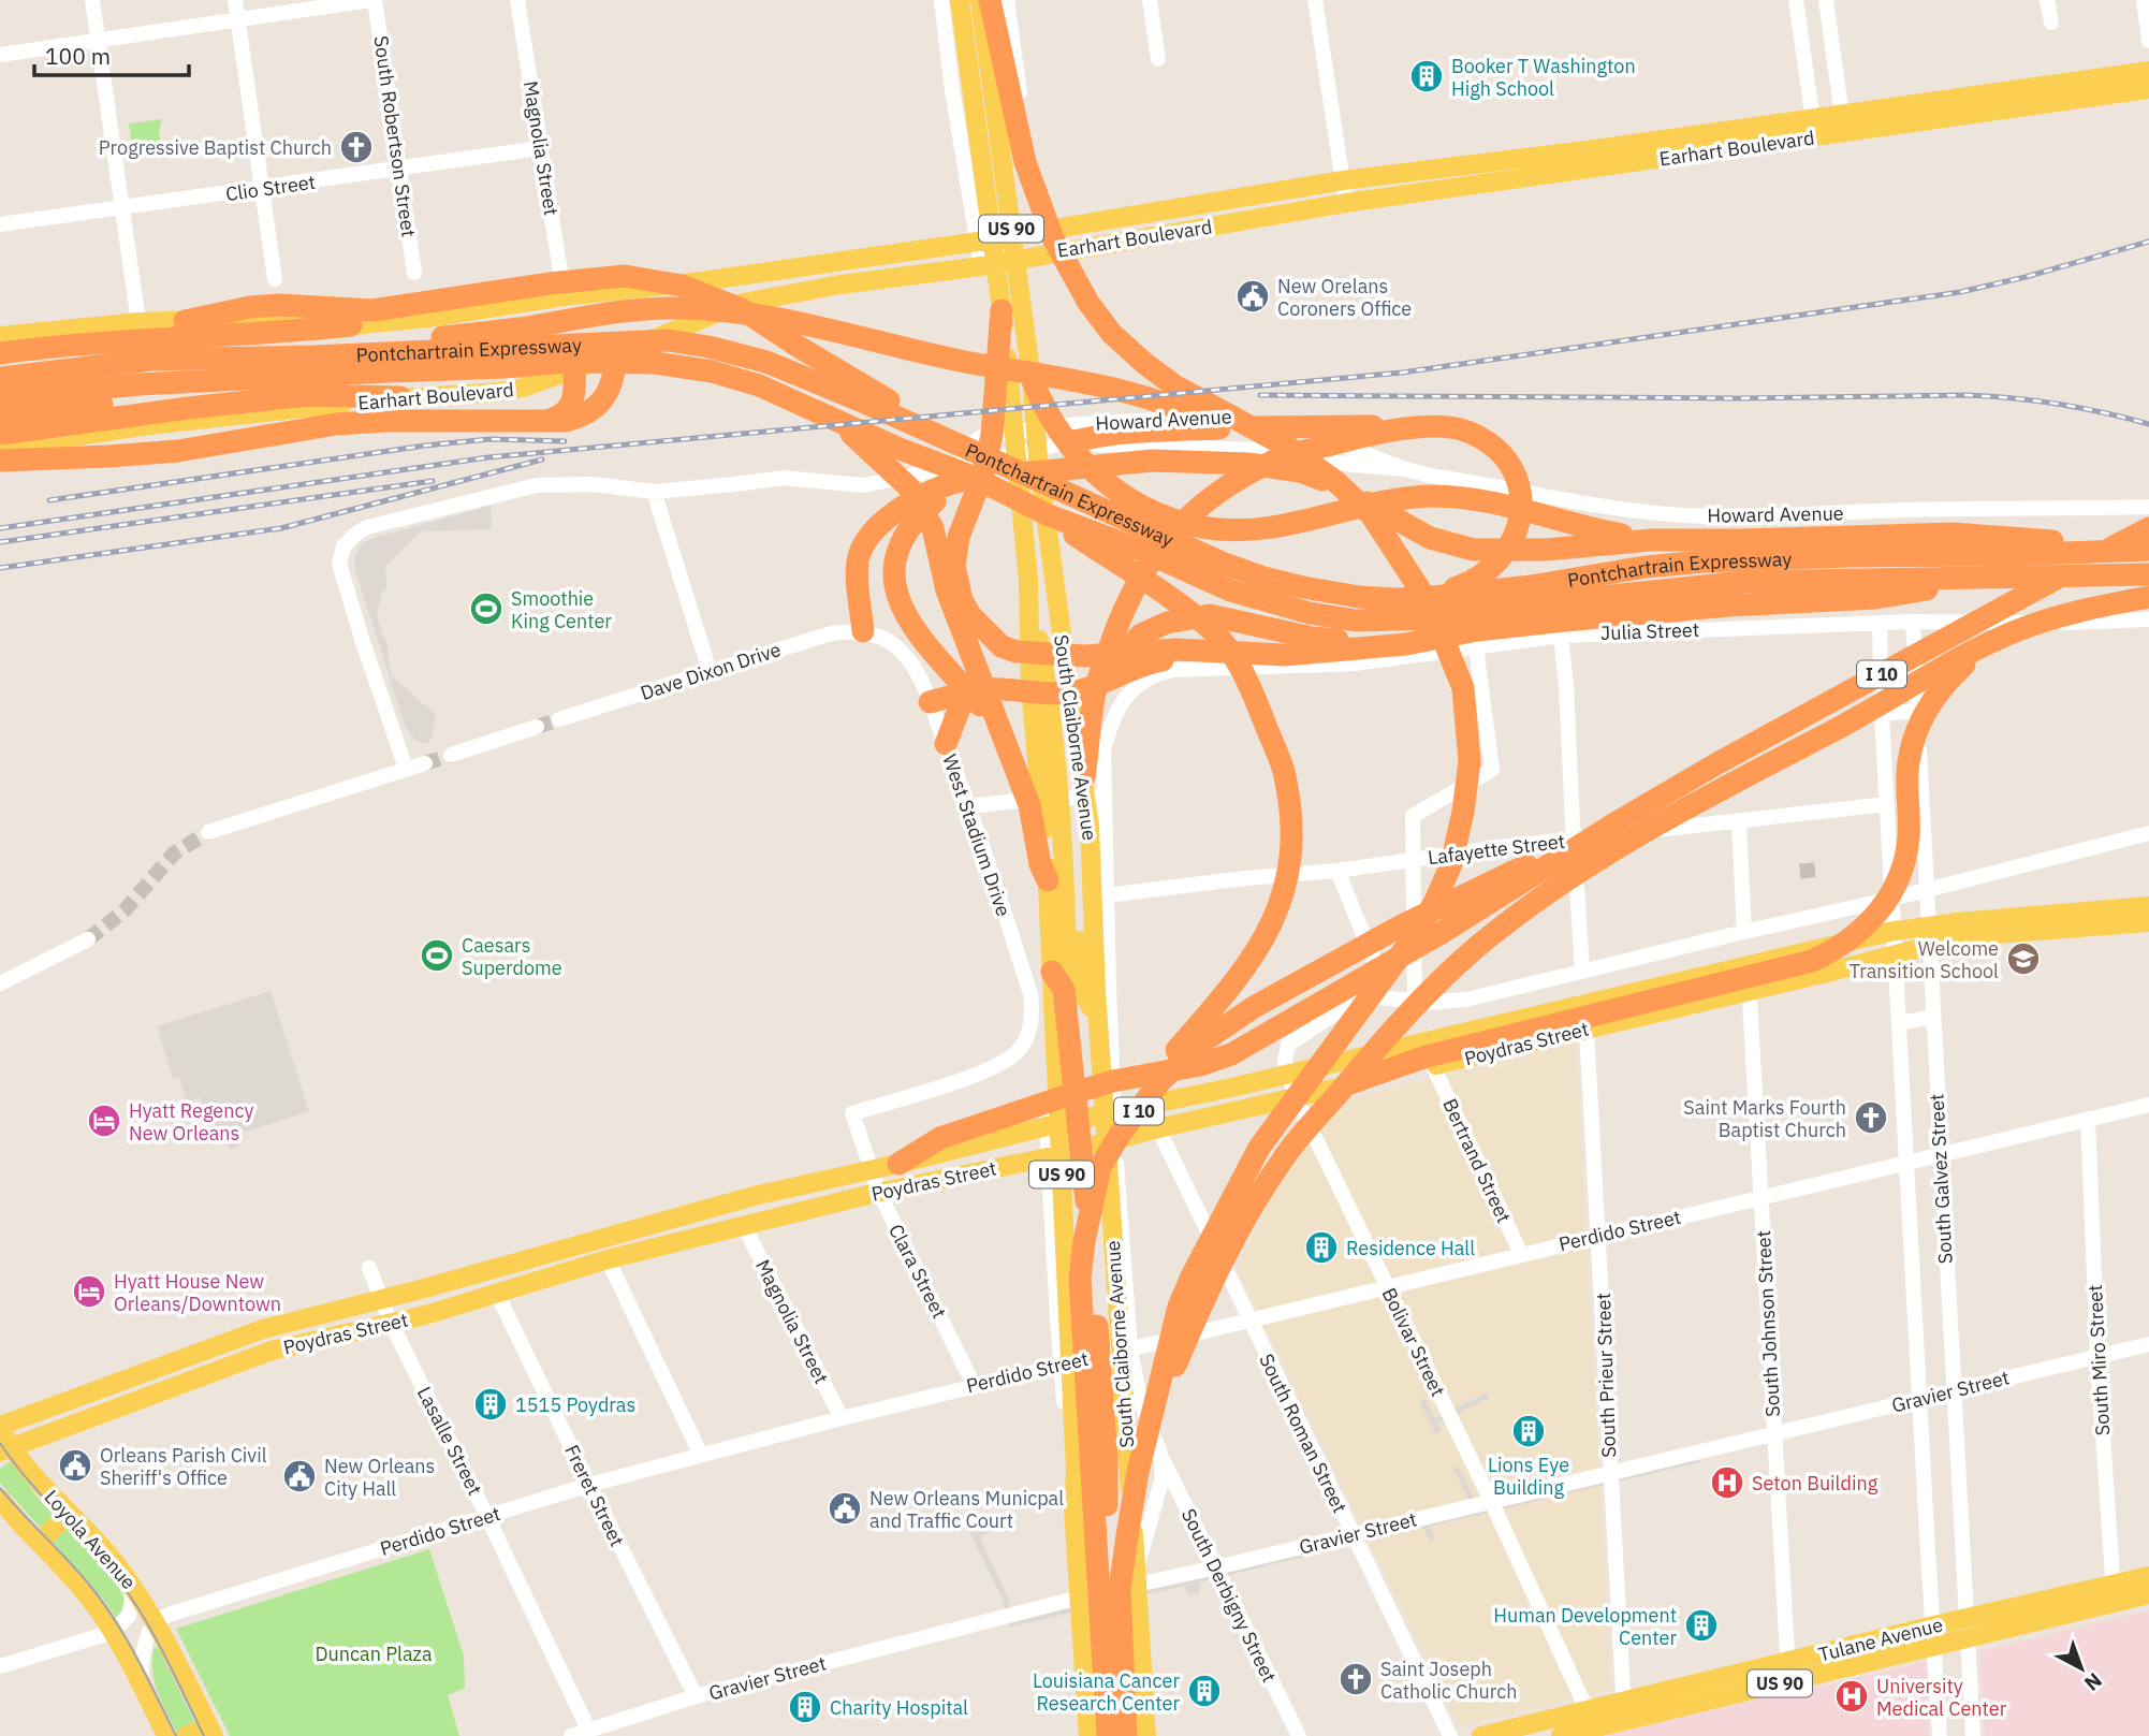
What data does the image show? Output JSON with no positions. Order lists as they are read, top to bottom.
{
  "streets": {
    "highway": ["Pontchartrain Expressway", "I 10"],
    "main road": [
      "Earhart Boulevard",
      "US 90",
      "South Claiborne Avenue",
      "Poydras Street",
      "Loyola Avenue",
      "Tulane Avenue"
    ],
    "street": [
      "South Robertson Street",
      "Magnolia Street",
      "Clio Street",
      "Howard Avenue",
      "Julia Street",
      "Dave Dixon Drive",
      "West Stadium Drive",
      "Lafayette Street",
      "Bertrand Street",
      "South Galvez Street",
      "Perdido Street",
      "Clara Street",
      "South Johnson Street",
      "Bolivar Street",
      "South Miro Street",
      "South Prieur Street",
      "Gravier Street",
      "South Roman Street",
      "Lasalle Street",
      "Freret Street",
      "South Derbigny Street"
    ]
  },
  "crossings": [
    ["South Robertson Street", "Clio Street"],
    ["Magnolia Street", "Earhart Boulevard"],
    ["Magnolia Street", "Clio Street"],
    ["Magnolia Street", "Poydras Street"],
    ["Magnolia Street", "Perdido Street"],
    ["Julia Street", "South Claiborne Avenue"],
    ["Julia Street", "South Galvez Street"],
    ["Dave Dixon Drive", "West Stadium Drive"],
    ["I 10", "South Claiborne Avenue"],
    ["I 10", "Poydras Street"],
    ["South Claiborne Avenue", "Lafayette Street"],
    ["South Claiborne Avenue", "Poydras Street"],
    ["South Claiborne Avenue", "Perdido Street"],
    ["South Claiborne Avenue", "Gravier Street"],
    ["South Claiborne Avenue", "South Derbigny Street"],
    ["West Stadium Drive", "Clara Street"],
    ["Lafayette Street", "South Galvez Street"],
    ["Poydras Street", "Bertrand Street"],
    ["Poydras Street", "South Galvez Street"],
    ["Poydras Street", "Clara Street"],
    ["Poydras Street", "South Johnson Street"],
    ["Poydras Street", "Bolivar Street"],
    ["Poydras Street", "South Prieur Street"],
    ["Poydras Street", "South Roman Street"],
    ["Poydras Street", "Lasalle Street"],
    ["Poydras Street", "Freret Street"],
    ["Poydras Street", "Loyola Avenue"],
    ["Bertrand Street", "Perdido Street"],
    ["South Galvez Street", "Perdido Street"],
    ["South Galvez Street", "Gravier Street"],
    ["South Galvez Street", "Tulane Avenue"],
    ["Perdido Street", "Clara Street"],
    ["Perdido Street", "South Johnson Street"],
    ["Perdido Street", "Bolivar Street"],
    ["Perdido Street", "South Miro Street"],
    ["Perdido Street", "South Prieur Street"],
    ["Perdido Street", "South Roman Street"],
    ["Perdido Street", "Lasalle Street"],
    ["Perdido Street", "Freret Street"],
    ["Perdido Street", "Loyola Avenue"],
    ["South Johnson Street", "Gravier Street"],
    ["South Johnson Street", "Tulane Avenue"],
    ["Bolivar Street", "Gravier Street"],
    ["Bolivar Street", "Tulane Avenue"],
    ["South Miro Street", "Gravier Street"],
    ["South Miro Street", "Tulane Avenue"],
    ["South Prieur Street", "Gravier Street"],
    ["South Prieur Street", "Tulane Avenue"],
    ["Gravier Street", "South Roman Street"],
    ["Gravier Street", "Lasalle Street"],
    ["Gravier Street", "Freret Street"],
    ["Gravier Street", "South Derbigny Street"]
  ],
  "parks": ["Duncan Plaza"],
  "places": {
    "building": [
      "Booker T Washington High School",
      "Residence Hall",
      "1515 Poydras",
      "Lions Eye Building",
      "Human Development Center",
      "Louisiana Cancer Research Center",
      "Charity Hospital"
    ],
    "church": ["Progressive Baptist Church", "Saint Marks Fourth Baptist Church", "Saint Joseph Catholic Church"],
    "public building": [
      "New Orelans Coroners Office",
      "Orleans Parish Civil Sheriff's Office",
      "New Orleans City Hall",
      "New Orleans Municpal and Traffic Court"
    ],
    "sports": ["Smoothie King Center", "Caesars Superdome"],
    "school or university": ["Welcome Transition School"],
    "hotel": ["Hyatt Regency New Orleans", "Hyatt House New Orleans/Downtown"],
    "hospital": ["Seton Building", "University Medical Center"]
  },
  "scale_bar": "100 m",
  "north": "bottom right"
}
